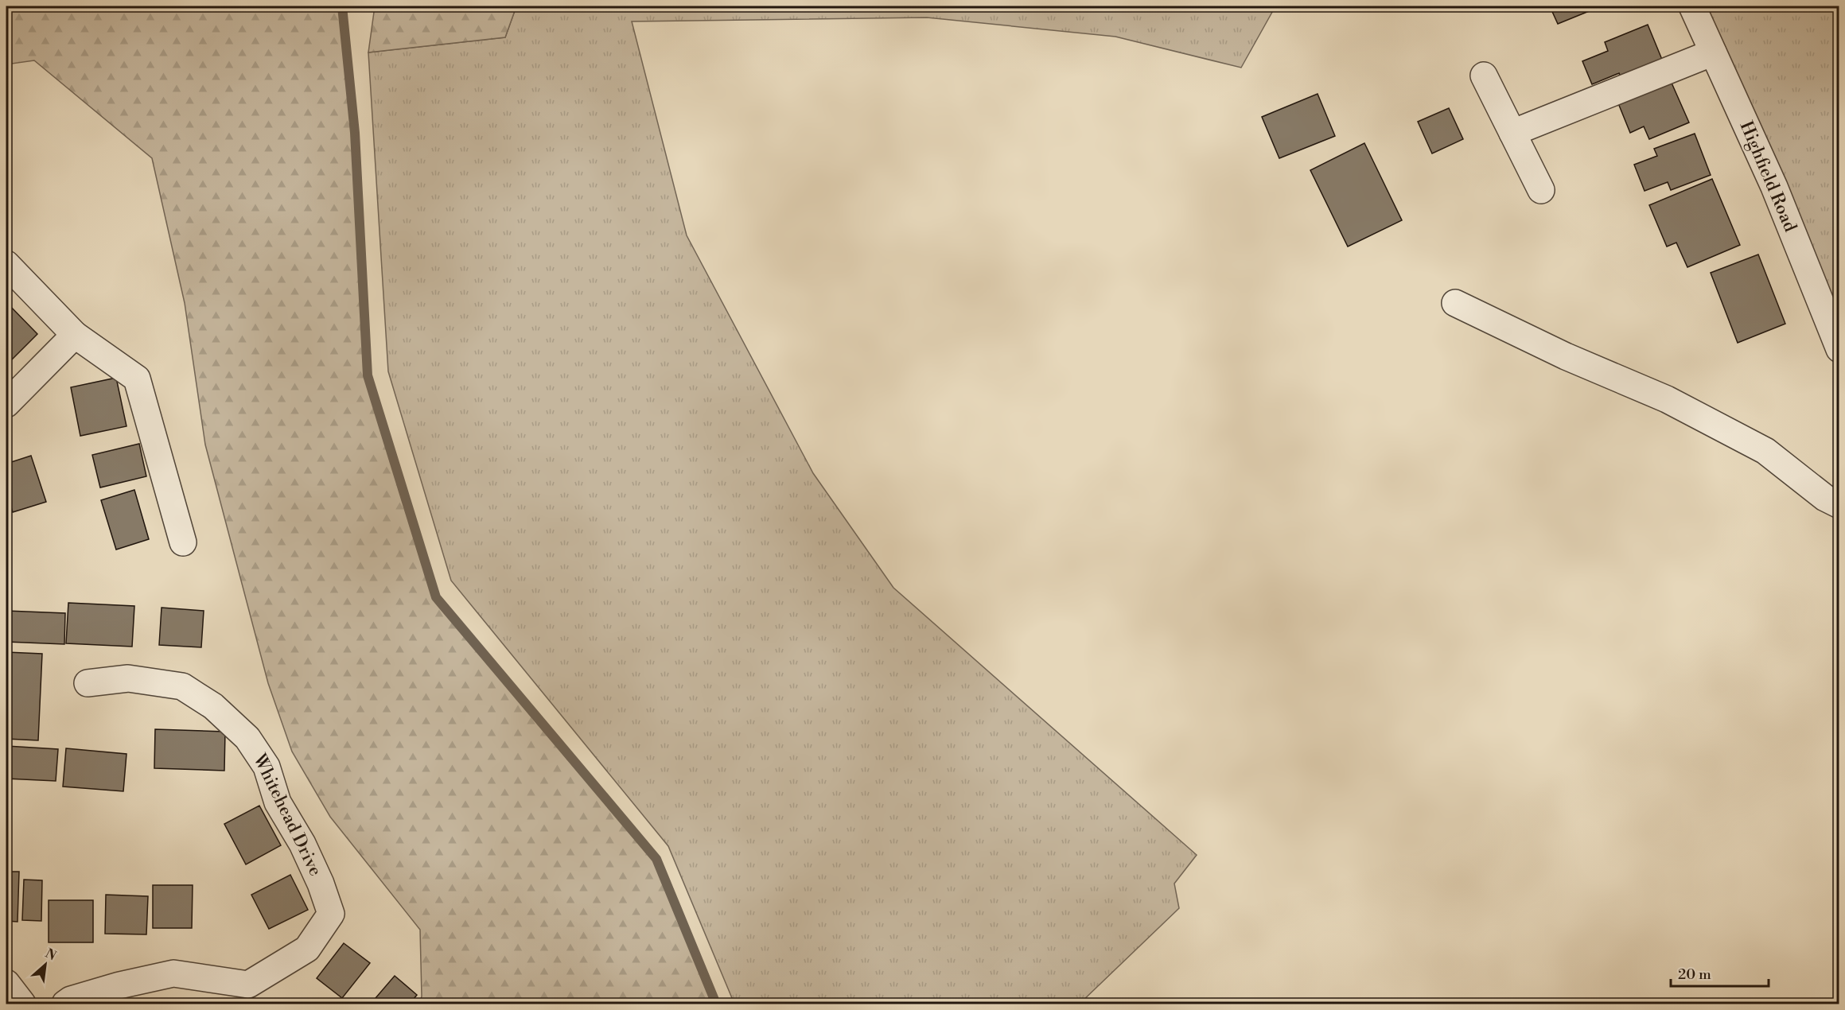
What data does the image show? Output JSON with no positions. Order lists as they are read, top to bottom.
{
  "streets": {
    "street": ["Highfield Road", "Whitehead Drive"]
  },
  "scale_bar": "20 m",
  "north": "top right"
}
